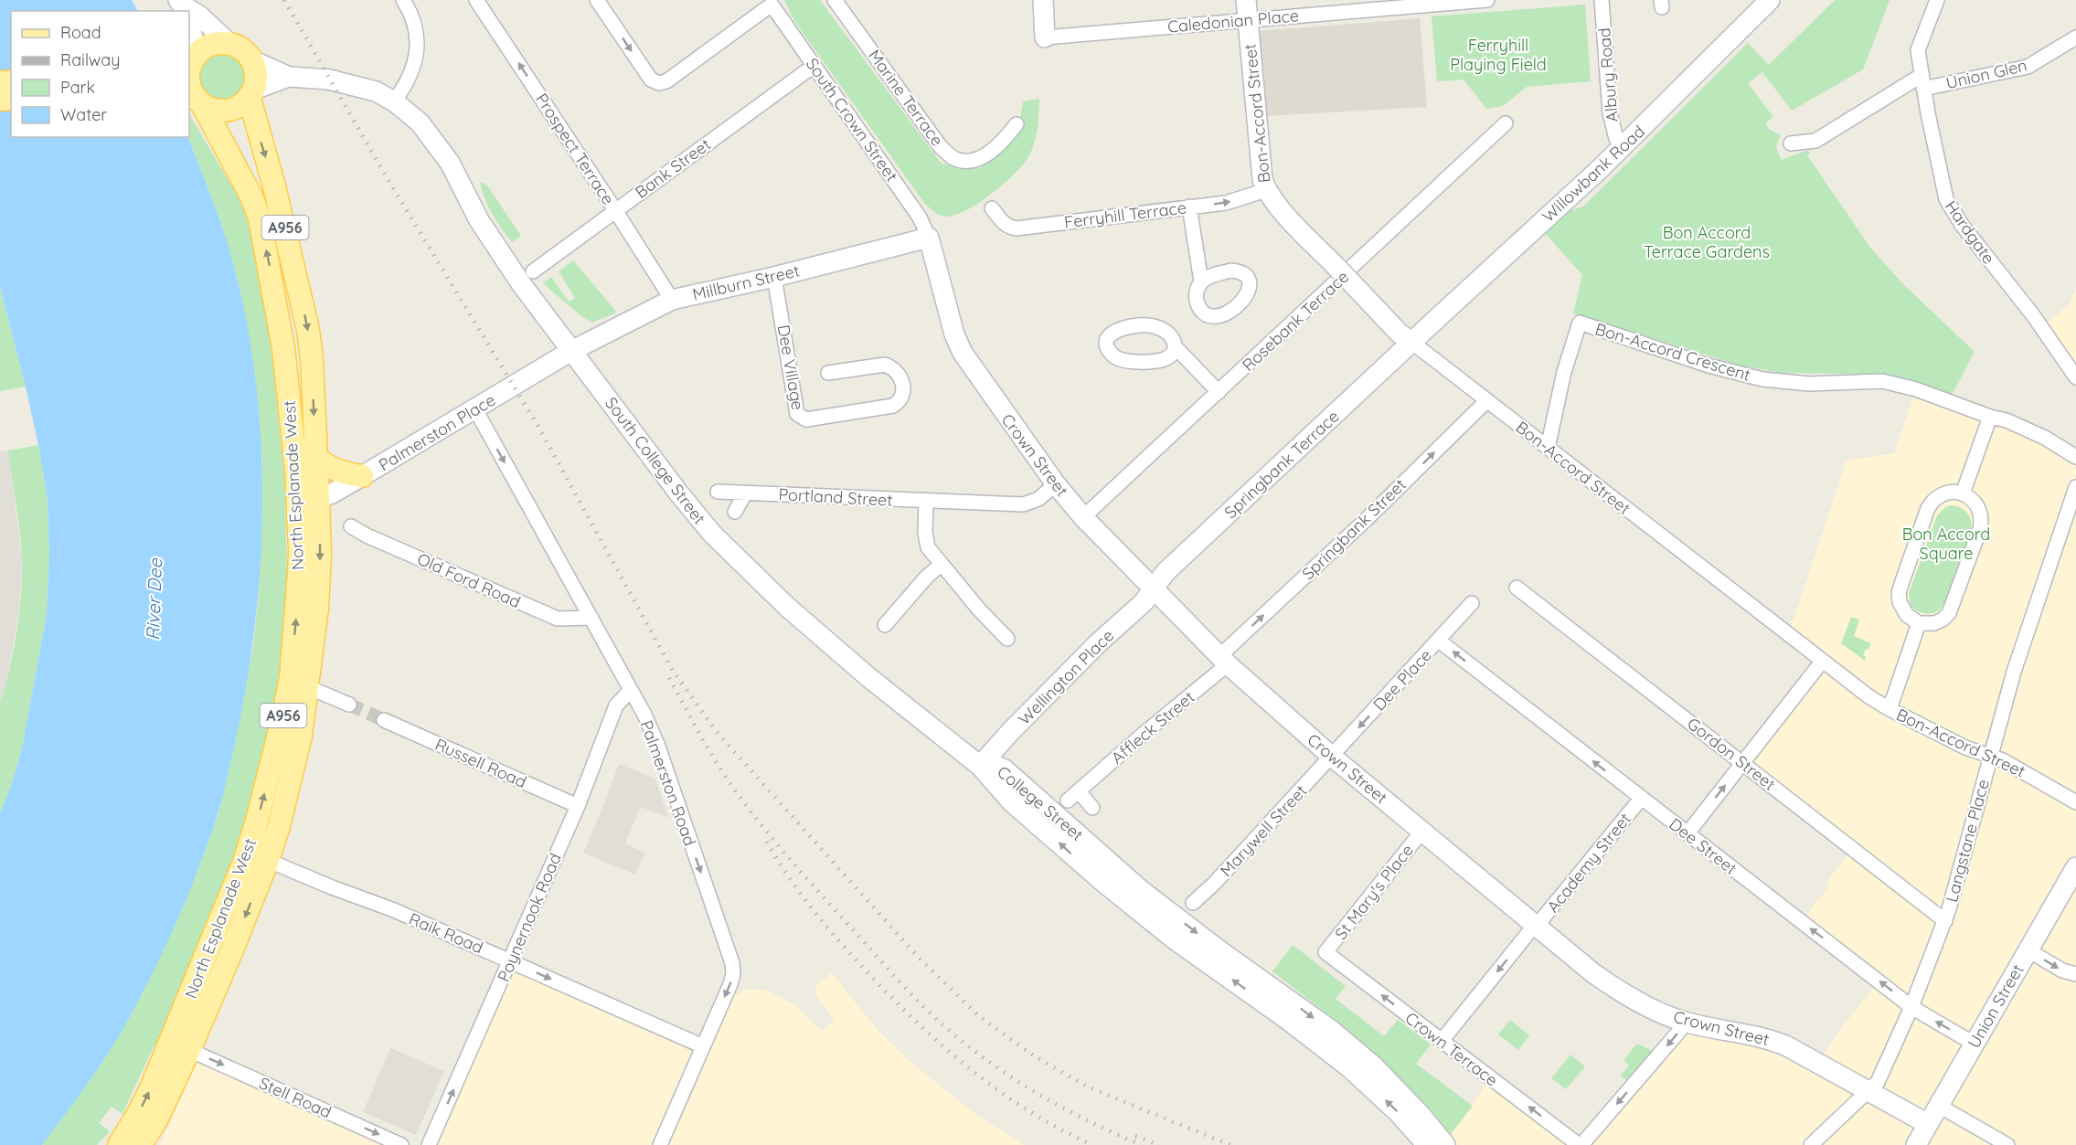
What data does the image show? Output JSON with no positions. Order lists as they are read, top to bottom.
{
  "streets": {
    "main road": ["A956", "North Esplanade West"],
    "street": [
      "Caledonian Place",
      "Union Glen",
      "Albury Road",
      "Marine Terrace",
      "Bon-Accord Street",
      "South Crown Street",
      "Prospect Terrace",
      "Bank Street",
      "Willowbank Road",
      "Ferryhill Terrace",
      "Hardgate",
      "Millburn Street",
      "Rosebank Terrace",
      "Bon-Accord Crescent",
      "Dee Village",
      "Palmerston Place",
      "Crown Street",
      "South College Street",
      "Springbank Terrace",
      "Portland Street",
      "Springbank Street",
      "Old Ford Road",
      "Wellington Place",
      "Dee Place",
      "Affleck Street",
      "Gordon Street",
      "Russell Road",
      "Palmerston Road",
      "College Street",
      "Marywell Street",
      "Langstane Place",
      "Dee Street",
      "Academy Street",
      "St Mary's Place",
      "Poynernook Road",
      "Raik Road",
      "Union Street",
      "Crown Terrace",
      "Stell Road"
    ]
  },
  "crossings": [
    ["Caledonian Place", "Bon-Accord Street"],
    ["Union Glen", "Hardgate"],
    ["Albury Road", "Willowbank Road"],
    ["Bon-Accord Street", "Willowbank Road"],
    ["Bon-Accord Street", "Ferryhill Terrace"],
    ["Bon-Accord Street", "Bon-Accord Crescent"],
    ["Bon-Accord Street", "Springbank Terrace"],
    ["Bon-Accord Street", "Springbank Street"],
    ["Bon-Accord Street", "Langstane Place"],
    ["South Crown Street", "Bank Street"],
    ["South Crown Street", "Millburn Street"],
    ["South Crown Street", "Crown Street"],
    ["Prospect Terrace", "Bank Street"],
    ["Prospect Terrace", "Millburn Street"],
    ["Willowbank Road", "Springbank Terrace"],
    ["A956", "South College Street"],
    ["A956", "North Esplanade West"],
    ["Millburn Street", "Dee Village"],
    ["Millburn Street", "Palmerston Place"],
    ["Millburn Street", "Crown Street"],
    ["Millburn Street", "South College Street"],
    ["Rosebank Terrace", "Crown Street"],
    ["Palmerston Place", "South College Street"],
    ["Palmerston Place", "North Esplanade West"],
    ["Palmerston Place", "Palmerston Road"],
    ["Crown Street", "Springbank Terrace"],
    ["Crown Street", "Portland Street"],
    ["Crown Street", "Springbank Street"],
    ["Crown Street", "Wellington Place"],
    ["Crown Street", "Dee Place"],
    ["Crown Street", "Affleck Street"],
    ["Crown Street", "Marywell Street"],
    ["Crown Street", "Langstane Place"],
    ["Crown Street", "Academy Street"],
    ["Crown Street", "St Mary's Place"],
    ["Crown Street", "Union Street"],
    ["Crown Street", "Crown Terrace"],
    ["South College Street", "North Esplanade West"],
    ["South College Street", "Wellington Place"],
    ["South College Street", "College Street"],
    ["Springbank Terrace", "Wellington Place"],
    ["North Esplanade West", "Raik Road"],
    ["North Esplanade West", "Stell Road"],
    ["Springbank Street", "Affleck Street"],
    ["Old Ford Road", "Palmerston Road"],
    ["Wellington Place", "College Street"],
    ["Dee Place", "Marywell Street"],
    ["Dee Place", "Dee Street"],
    ["Gordon Street", "Langstane Place"],
    ["Russell Road", "Poynernook Road"],
    ["Palmerston Road", "Poynernook Road"],
    ["Palmerston Road", "Raik Road"],
    ["Langstane Place", "Dee Street"],
    ["Dee Street", "Academy Street"],
    ["Dee Street", "Union Street"],
    ["Academy Street", "Crown Terrace"],
    ["St Mary's Place", "Crown Terrace"],
    ["Poynernook Road", "Raik Road"]
  ],
  "one_way": [
    "Prospect Terrace",
    "Springbank Street",
    "Dee Place",
    "Palmerston Road",
    "Dee Street",
    "Academy Street",
    "Poynernook Road",
    "Raik Road",
    "Stell Road"
  ],
  "water": ["River Dee"],
  "parks": ["Ferryhill Playing Field", "Bon Accord Terrace Gardens", "Bon Accord Square"],
  "legend": [
    "Road",
    "Railway",
    "Park",
    "Water"
  ]
}
